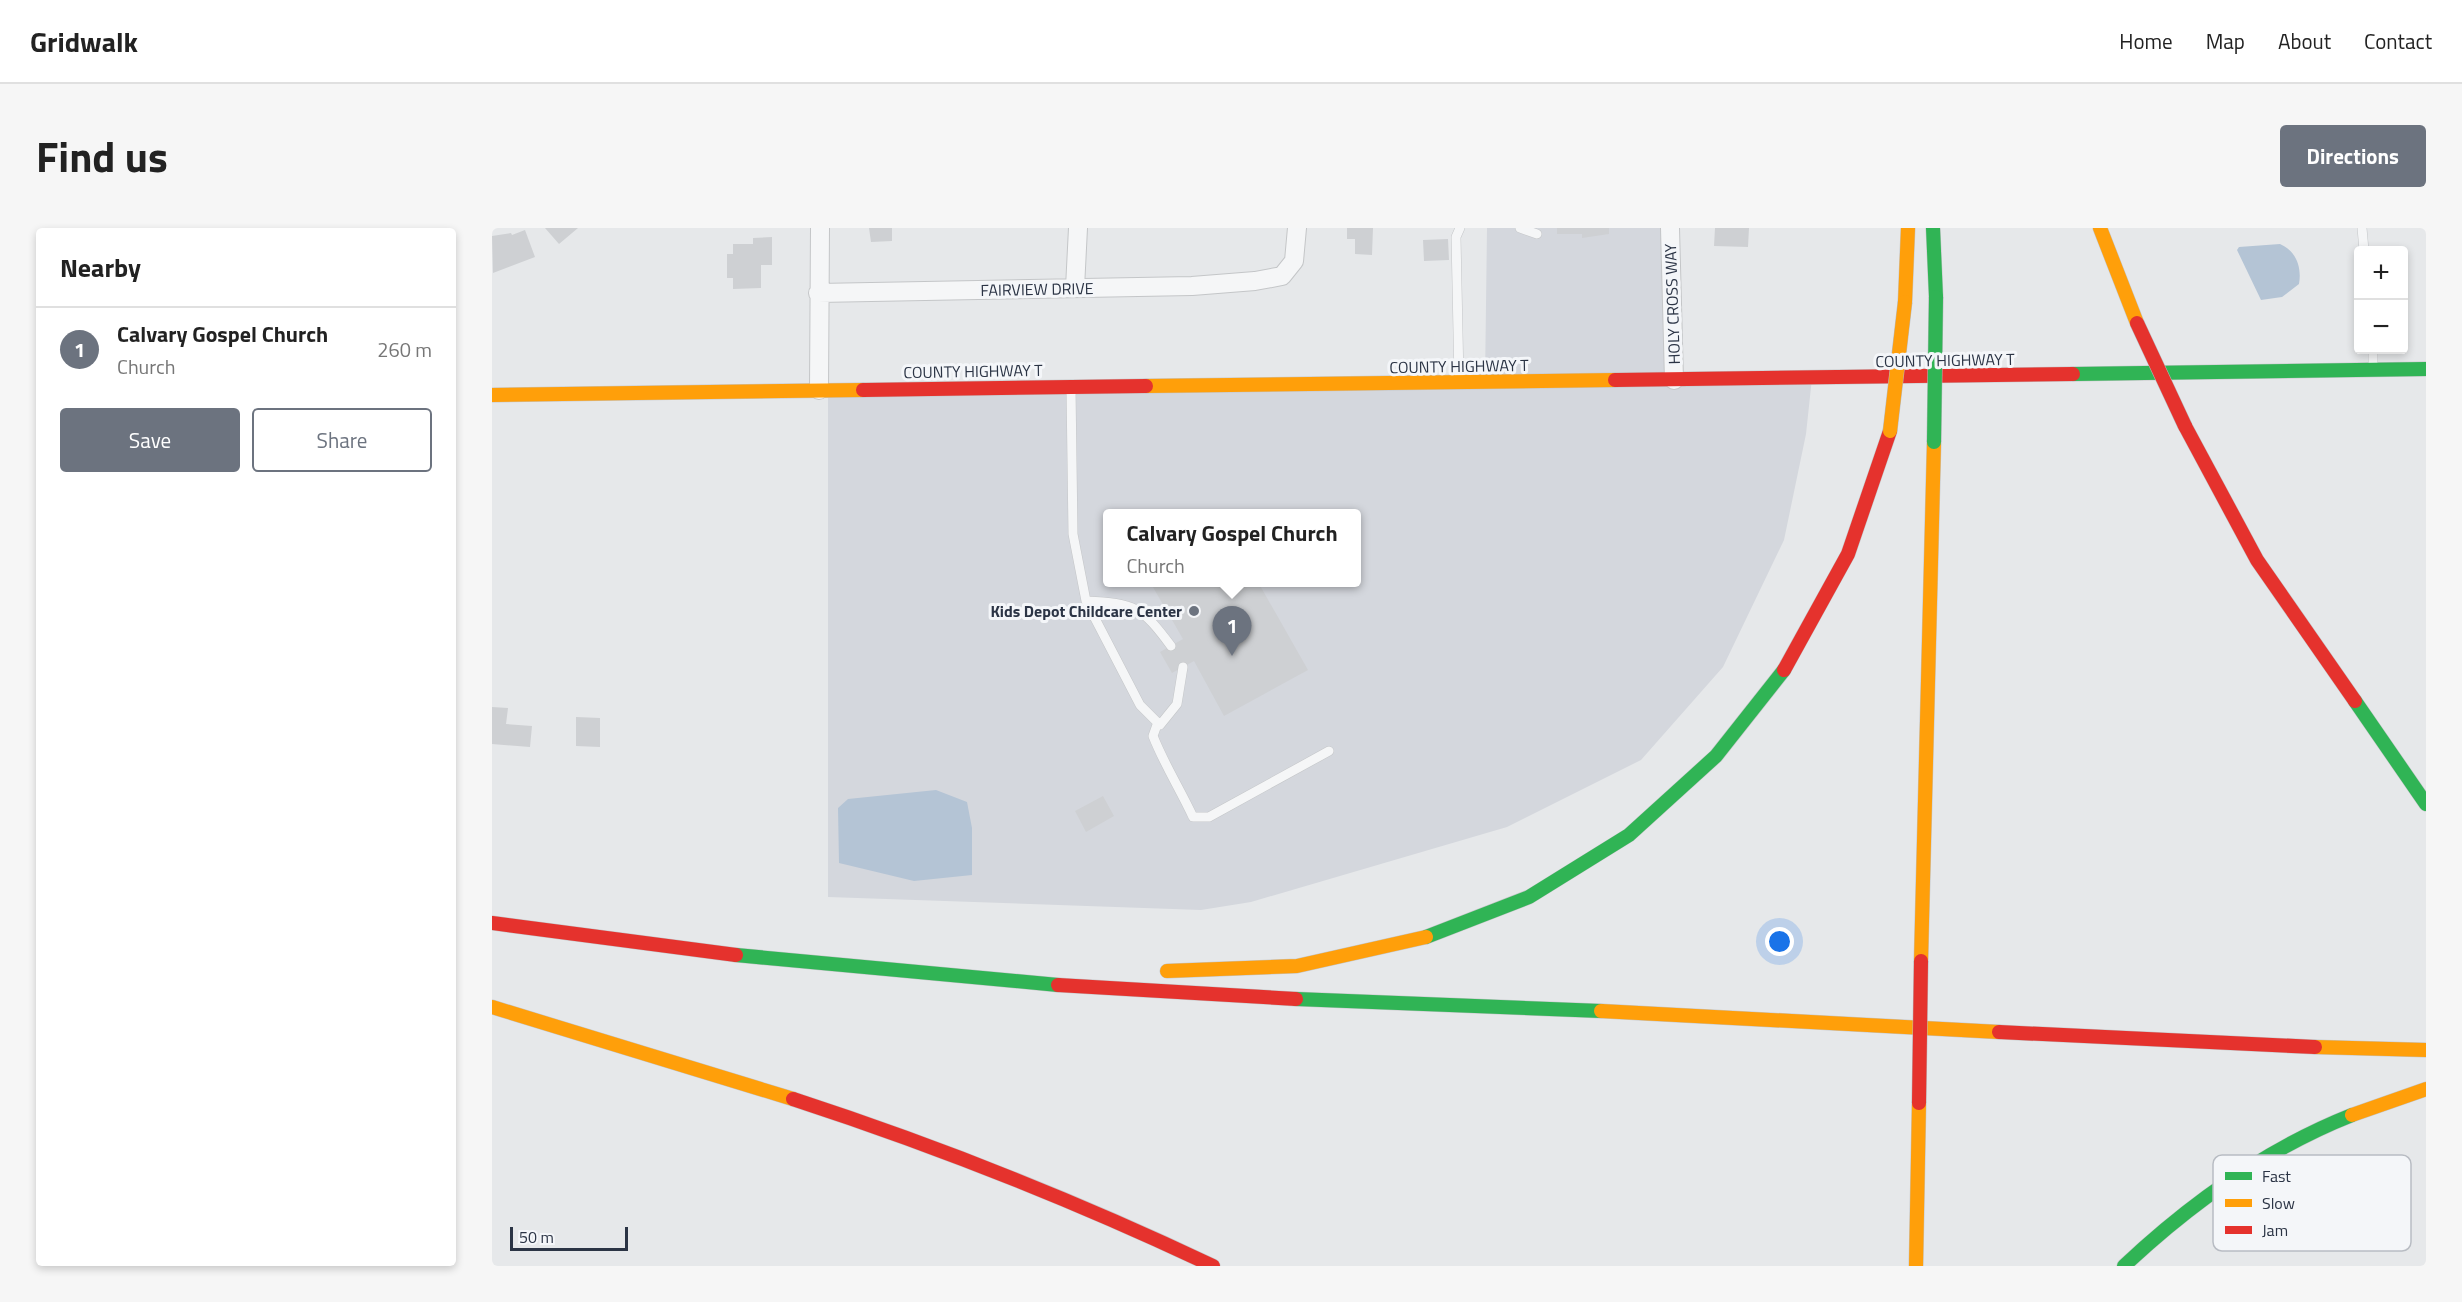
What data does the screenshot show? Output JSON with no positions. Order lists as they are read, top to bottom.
{
  "streets": {
    "main road": ["COUNTY HIGHWAY T"],
    "street": ["FAIRVIEW DRIVE", "HOLY CROSS WAY"]
  },
  "crossings": [
    ["HOLY CROSS WAY", "COUNTY HIGHWAY T"]
  ],
  "places": ["Kids Depot Childcare Center"],
  "legend": ["Fast", "Slow", "Jam"],
  "scale_bar": "50 m",
  "page": {
    "header": "Gridwalk",
    "nav": [
      "Home",
      "Map",
      "About",
      "Contact"
    ],
    "title": "Find us",
    "buttons": [
      "Directions",
      ["Save", "Share"]
    ],
    "heading": "Nearby",
    "map_buttons": ["+", "−"],
    "list": [
      {
        "mark": "1",
        "name": "Calvary Gospel Church",
        "note": "Church",
        "value": "260 m"
      }
    ],
    "popup": ["Calvary Gospel Church", "Church"],
    "pins": "1",
    "scale": "50 m"
  }
}
